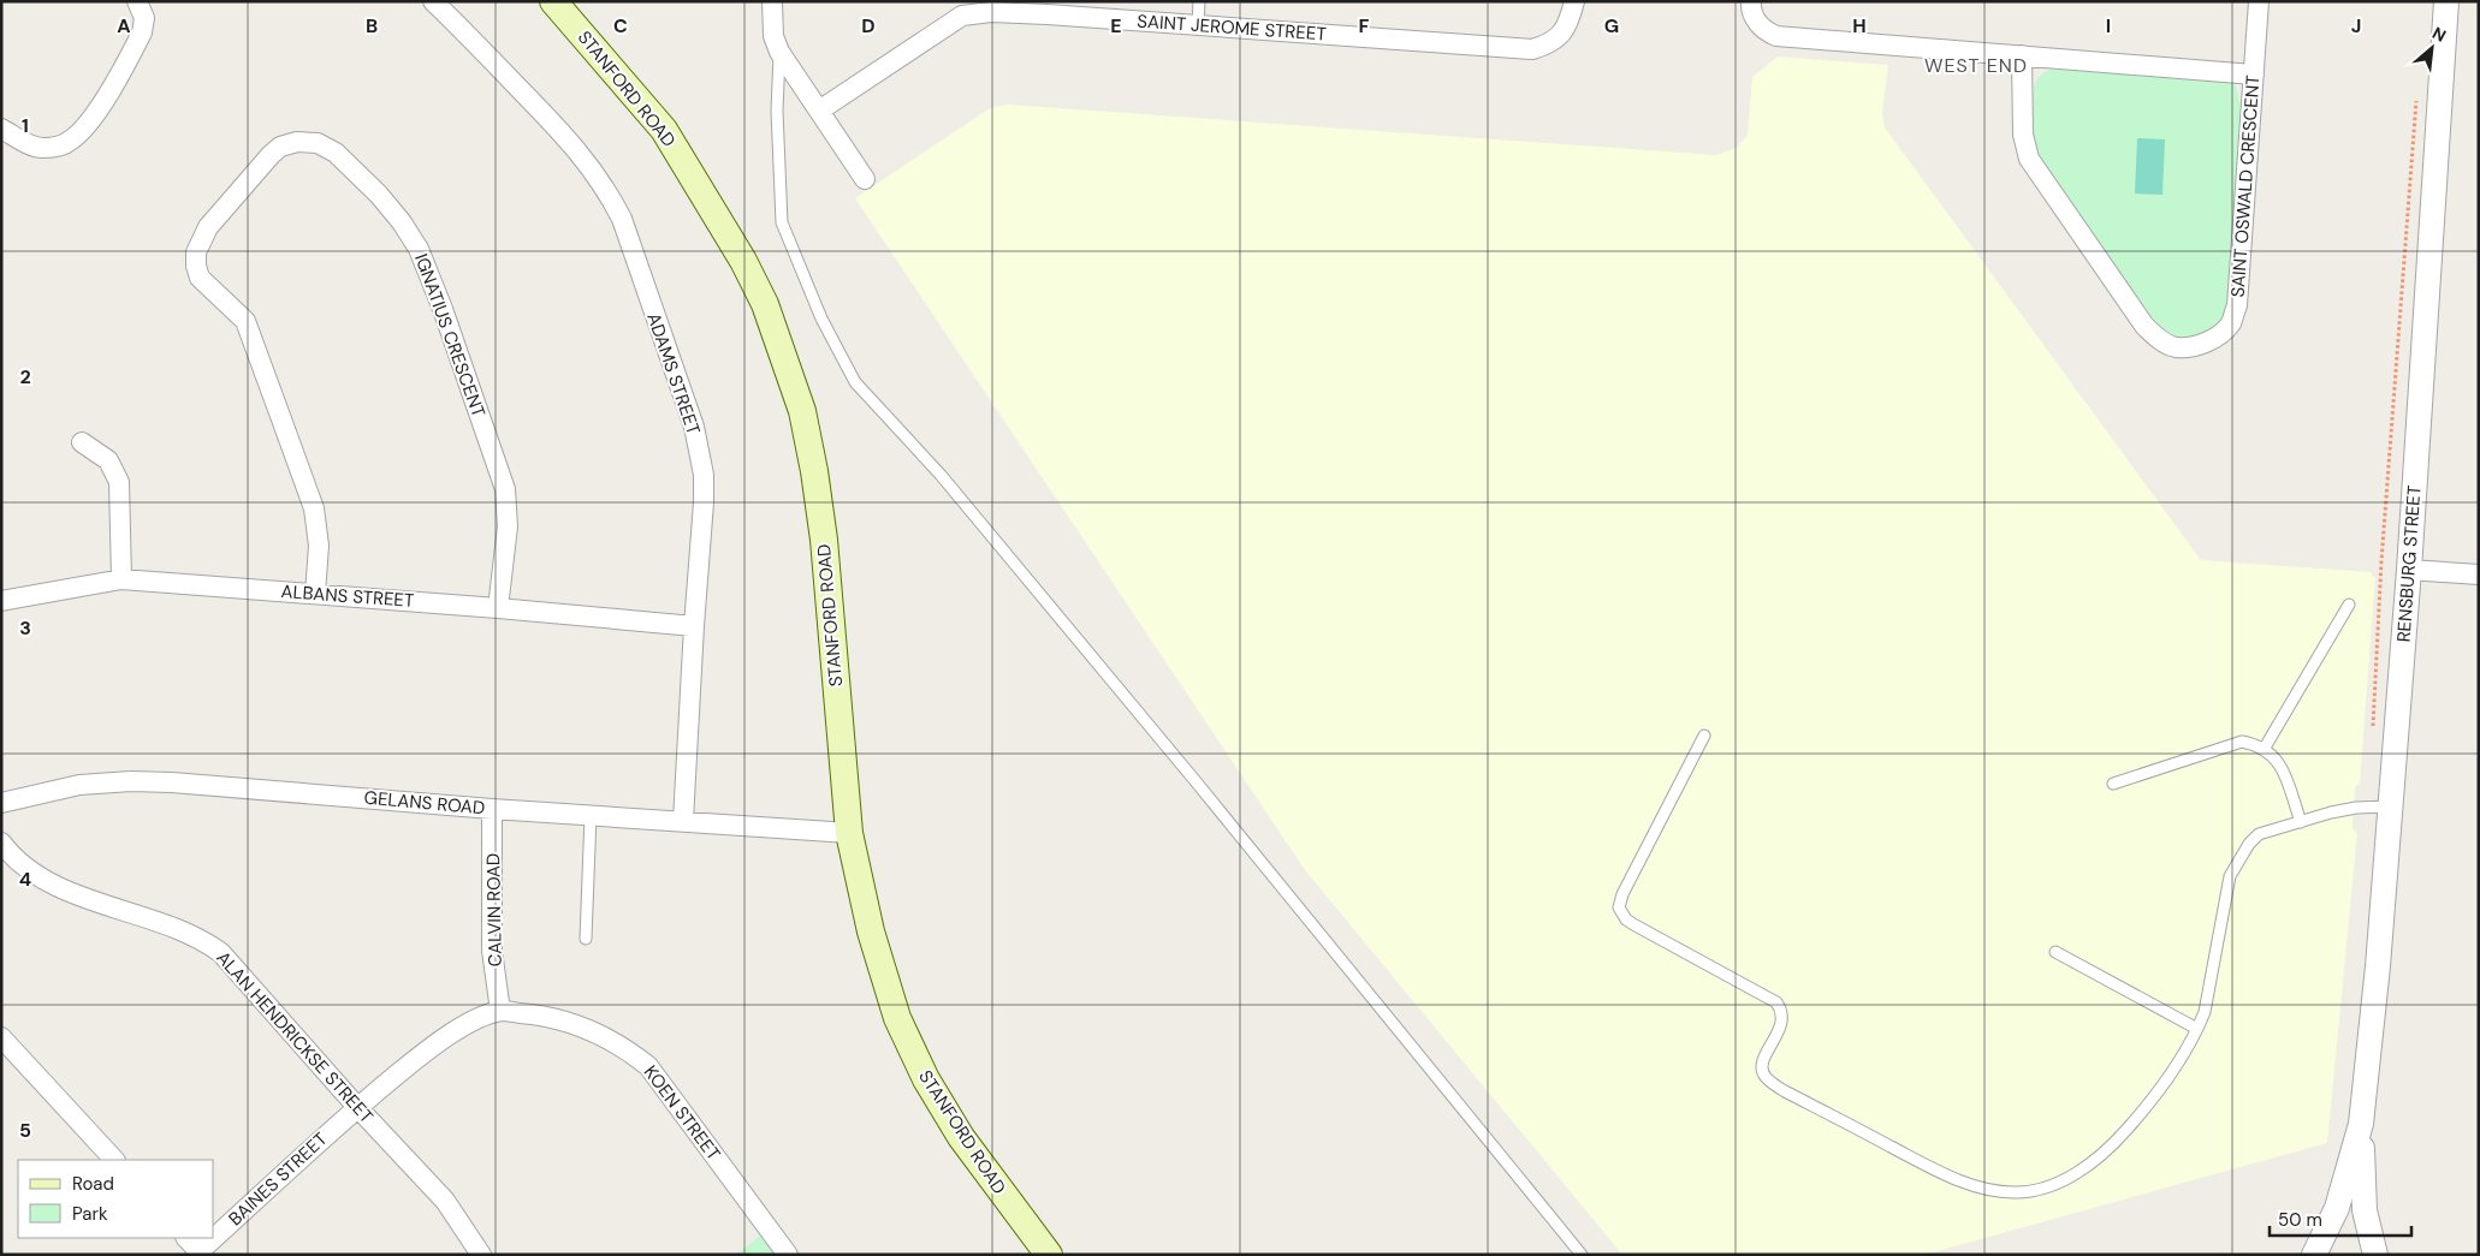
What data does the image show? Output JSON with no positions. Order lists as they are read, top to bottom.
{
  "streets": {
    "main road": ["STANFORD ROAD"],
    "street": [
      "SAINT JEROME STREET",
      "SAINT OSWALD CRESCENT",
      "IGNATIUS CRESCENT",
      "ADAMS STREET",
      "RENSBURG STREET",
      "ALBANS STREET",
      "GELANS ROAD",
      "CALVIN ROAD",
      "ALAN HENDRICKSE STREET",
      "KOEN STREET",
      "BAINES STREET"
    ]
  },
  "crossings": [
    ["STANFORD ROAD", "GELANS ROAD"],
    ["IGNATIUS CRESCENT", "ALBANS STREET"],
    ["ADAMS STREET", "ALBANS STREET"],
    ["ADAMS STREET", "GELANS ROAD"],
    ["GELANS ROAD", "CALVIN ROAD"],
    ["CALVIN ROAD", "KOEN STREET"],
    ["ALAN HENDRICKSE STREET", "KOEN STREET"],
    ["ALAN HENDRICKSE STREET", "BAINES STREET"],
    ["KOEN STREET", "BAINES STREET"]
  ],
  "districts": ["WEST END"],
  "legend": ["Road", "Park"],
  "scale_bar": "50 m",
  "north": "top right",
  "grid": {
    "columns": [
      "A",
      "B",
      "C",
      "D",
      "E",
      "F",
      "G",
      "H",
      "I",
      "J"
    ],
    "rows": [
      "1",
      "2",
      "3",
      "4",
      "5"
    ]
  }
}
